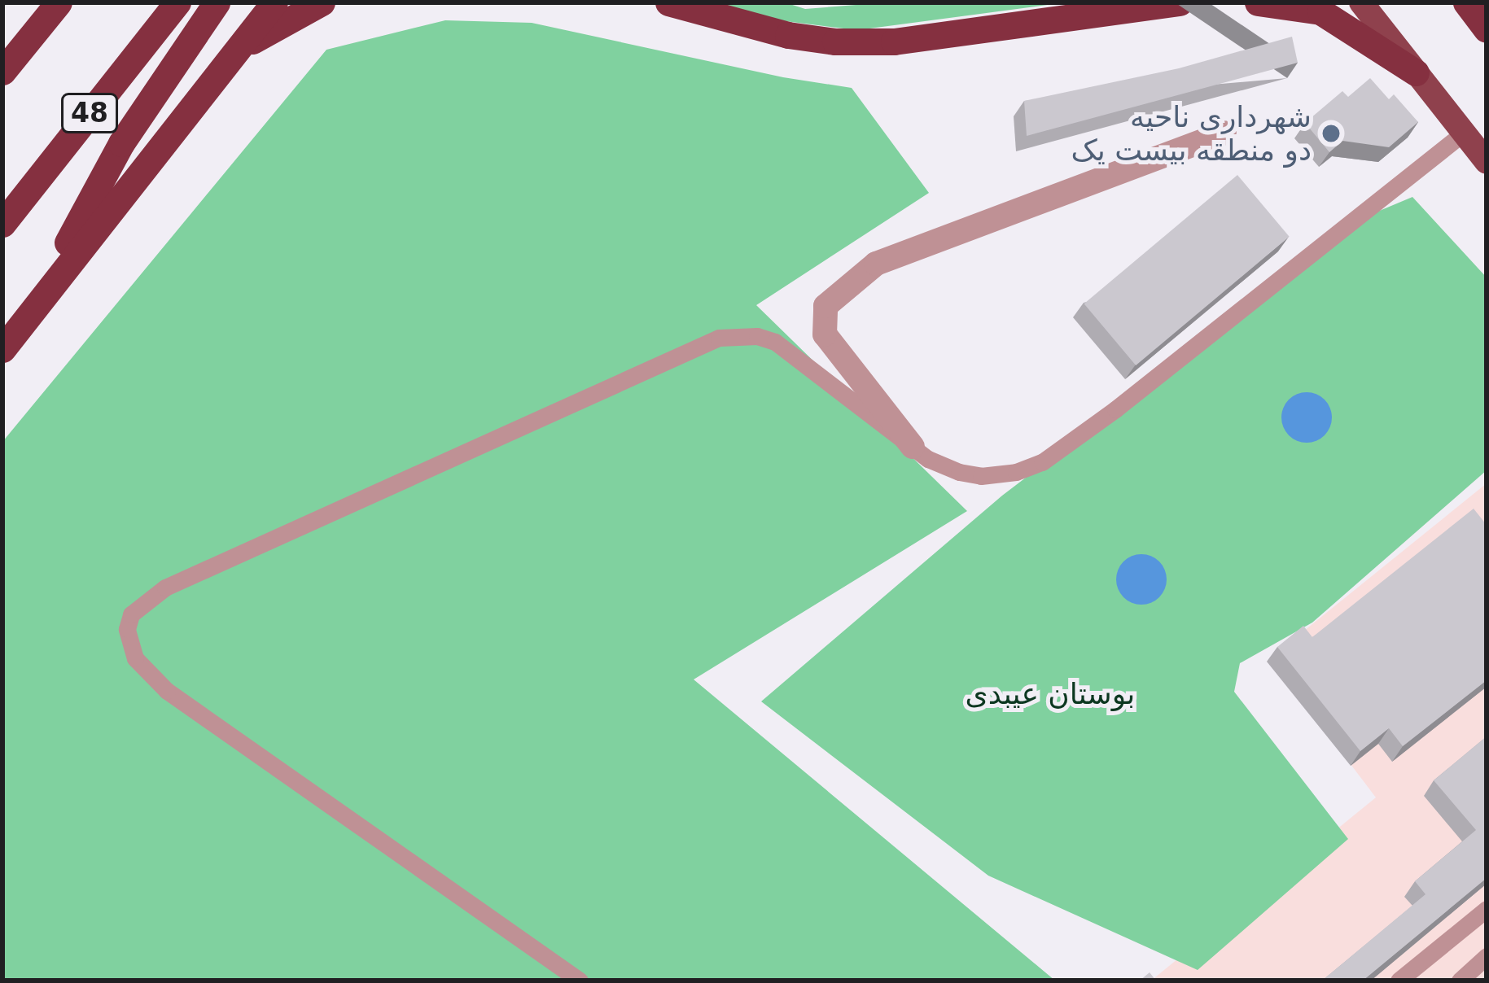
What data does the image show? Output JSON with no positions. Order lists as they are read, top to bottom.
{
  "streets": {
    "highway": ["48"]
  },
  "parks": ["بوستان عیبدی"],
  "places": ["شهرداری ناحیه دو منطقه بیست یک"]
}
